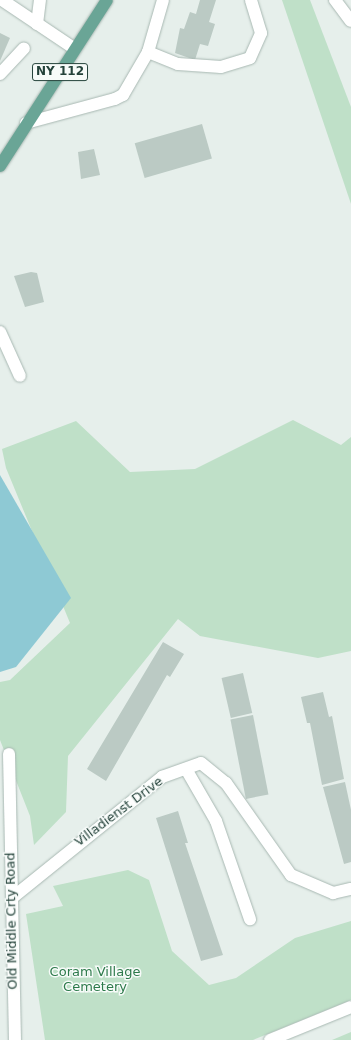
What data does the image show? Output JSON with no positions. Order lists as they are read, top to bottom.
{
  "streets": {
    "main road": ["NY 112"],
    "street": ["Villadienst Drive", "Old Middle Crty Road"]
  },
  "crossings": [
    ["Villadienst Drive", "Old Middle Crty Road"]
  ],
  "parks": ["Coram Village Cemetery"]
}
